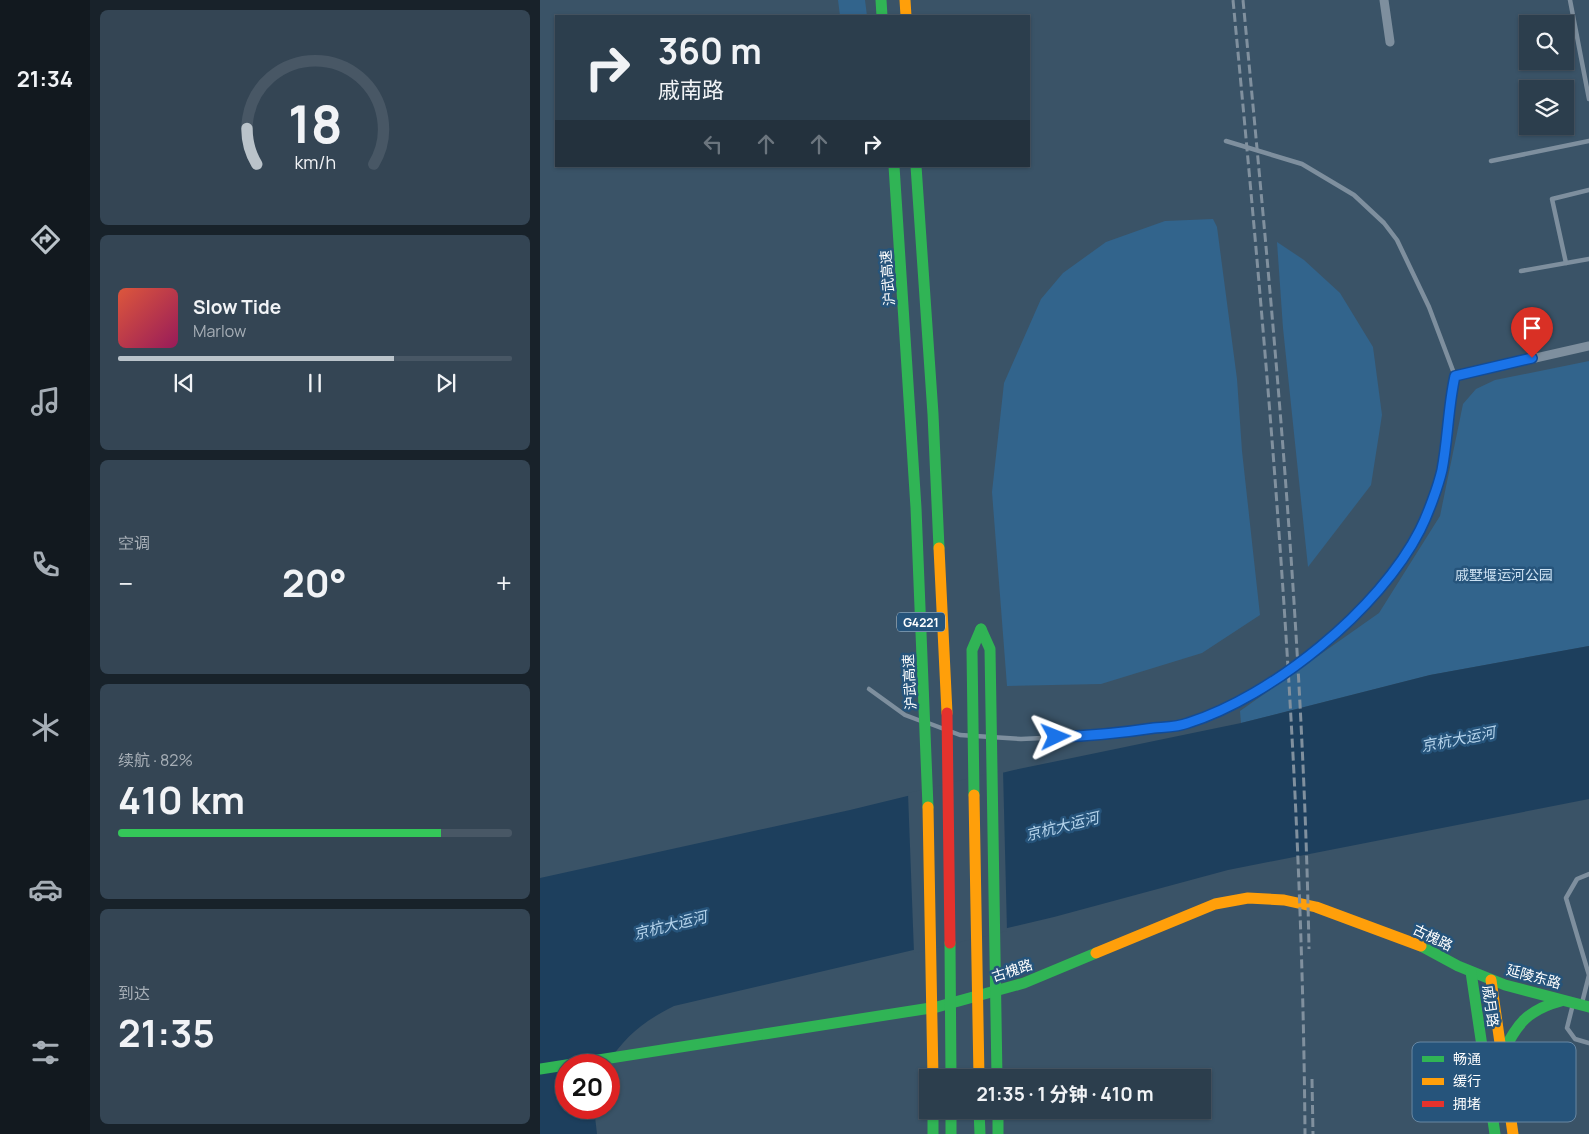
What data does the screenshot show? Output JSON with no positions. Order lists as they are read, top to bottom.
{
  "streets": {
    "main road": [
      "沪武高速",
      "G4221",
      "古槐路",
      "延陵东路",
      "戚月路"
    ]
  },
  "crossings": [
    ["古槐路", "延陵东路"],
    ["古槐路", "戚月路"],
    ["延陵东路", "戚月路"]
  ],
  "water": ["京杭大运河"],
  "parks": ["戚墅堰运河公园"],
  "legend": ["畅通", "缓行", "拥堵"],
  "page": {
    "tabs": "21:34",
    "turn": ["360 m", "戚南路"],
    "song": ["Slow Tide", "Marlow"],
    "tile": [
      "空调",
      ["续航 · 82%", "410 km"],
      ["到达", "21:35"]
    ],
    "heat": ["−", "20°", "+"],
    "limit": "20",
    "trip": "21:35 · 1 分钟 · 410 m",
    "gauge": ["18", "km/h"]
  }
}
